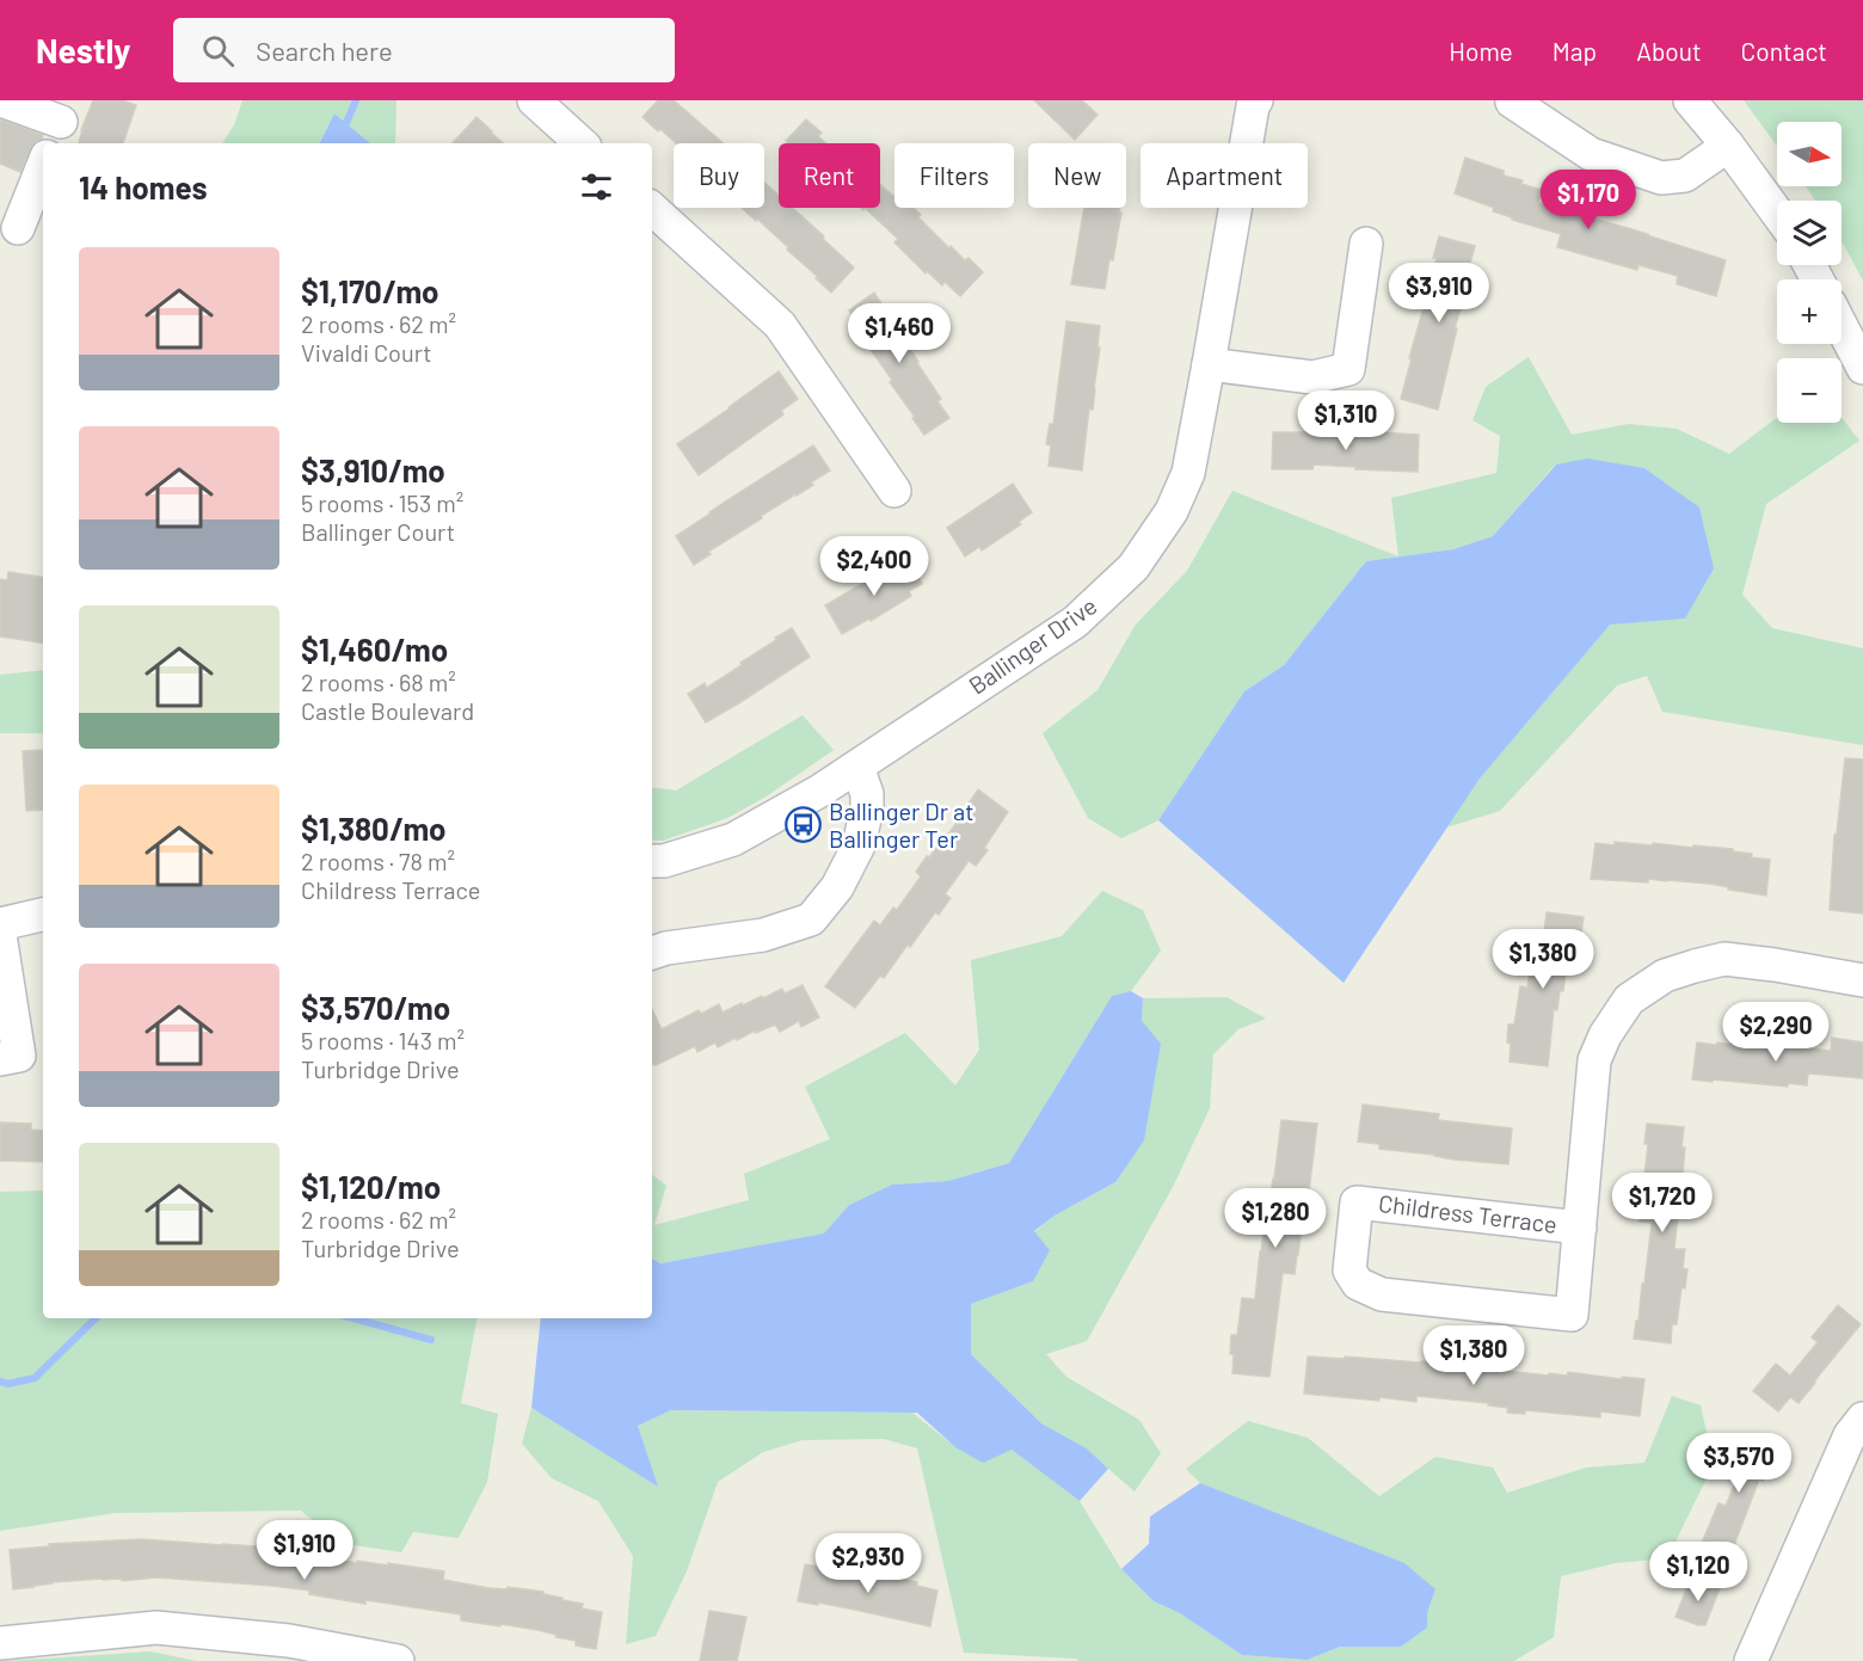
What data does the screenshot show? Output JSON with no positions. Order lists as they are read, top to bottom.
{
  "streets": {
    "street": ["Ballinger Drive", "Childress Terrace"]
  },
  "places": {
    "bus stop": ["Ballinger Dr at Ballinger Ter"]
  },
  "north": "right",
  "page": {
    "header": "Nestly",
    "search": "Search here",
    "nav": [
      "Home",
      "Map",
      "About",
      "Contact"
    ],
    "map_buttons": ["+", "−"],
    "chip": [
      "Buy",
      "Rent",
      "Filters",
      "New",
      "Apartment"
    ],
    "heading": "14 homes",
    "price": [
      "$1,170",
      "$3,910",
      "$1,460",
      "$1,310",
      "$2,400",
      "$1,380",
      "$2,290",
      "$1,720",
      "$1,280",
      "$1,380",
      "$3,570",
      "$1,910",
      "$2,930",
      "$1,120"
    ],
    "list": [
      {
        "name": "$1,170/mo",
        "note": "2 rooms · 62 m² · Vivaldi Court"
      },
      {
        "name": "$3,910/mo",
        "note": "5 rooms · 153 m² · Ballinger Court"
      },
      {
        "name": "$1,460/mo",
        "note": "2 rooms · 68 m² · Castle Boulevard"
      },
      {
        "name": "$1,380/mo",
        "note": "2 rooms · 78 m² · Childress Terrace"
      },
      {
        "name": "$3,570/mo",
        "note": "5 rooms · 143 m² · Turbridge Drive"
      },
      {
        "name": "$1,120/mo",
        "note": "2 rooms · 62 m² · Turbridge Drive"
      }
    ]
  }
}
